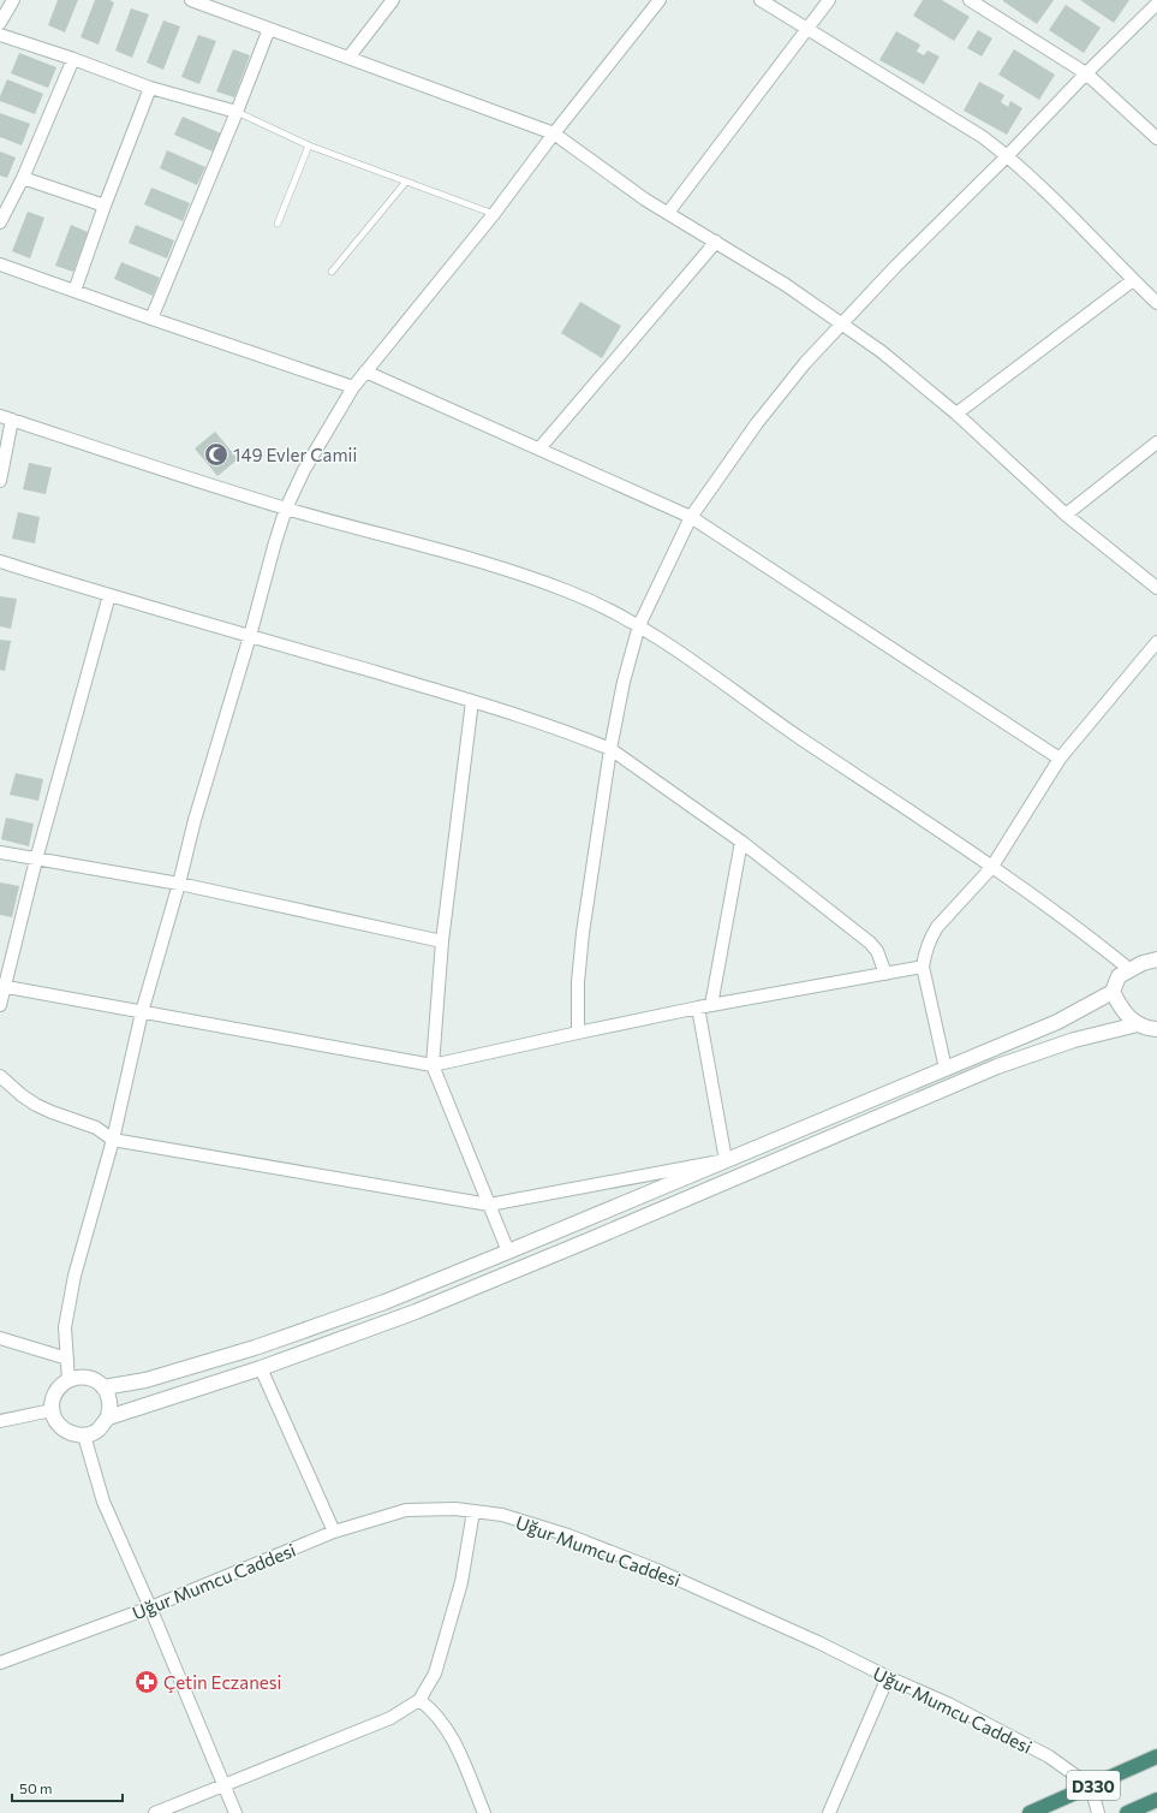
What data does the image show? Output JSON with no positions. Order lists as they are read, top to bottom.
{
  "streets": {
    "highway": ["D330"],
    "street": ["Uğur Mumcu Caddesi"]
  },
  "crossings": [
    ["Uğur Mumcu Caddesi", "D330"]
  ],
  "places": {
    "mosque": ["149 Evler Camii"],
    "pharmacy": ["Çetin Eczanesi"]
  },
  "scale_bar": "50 m"
}
